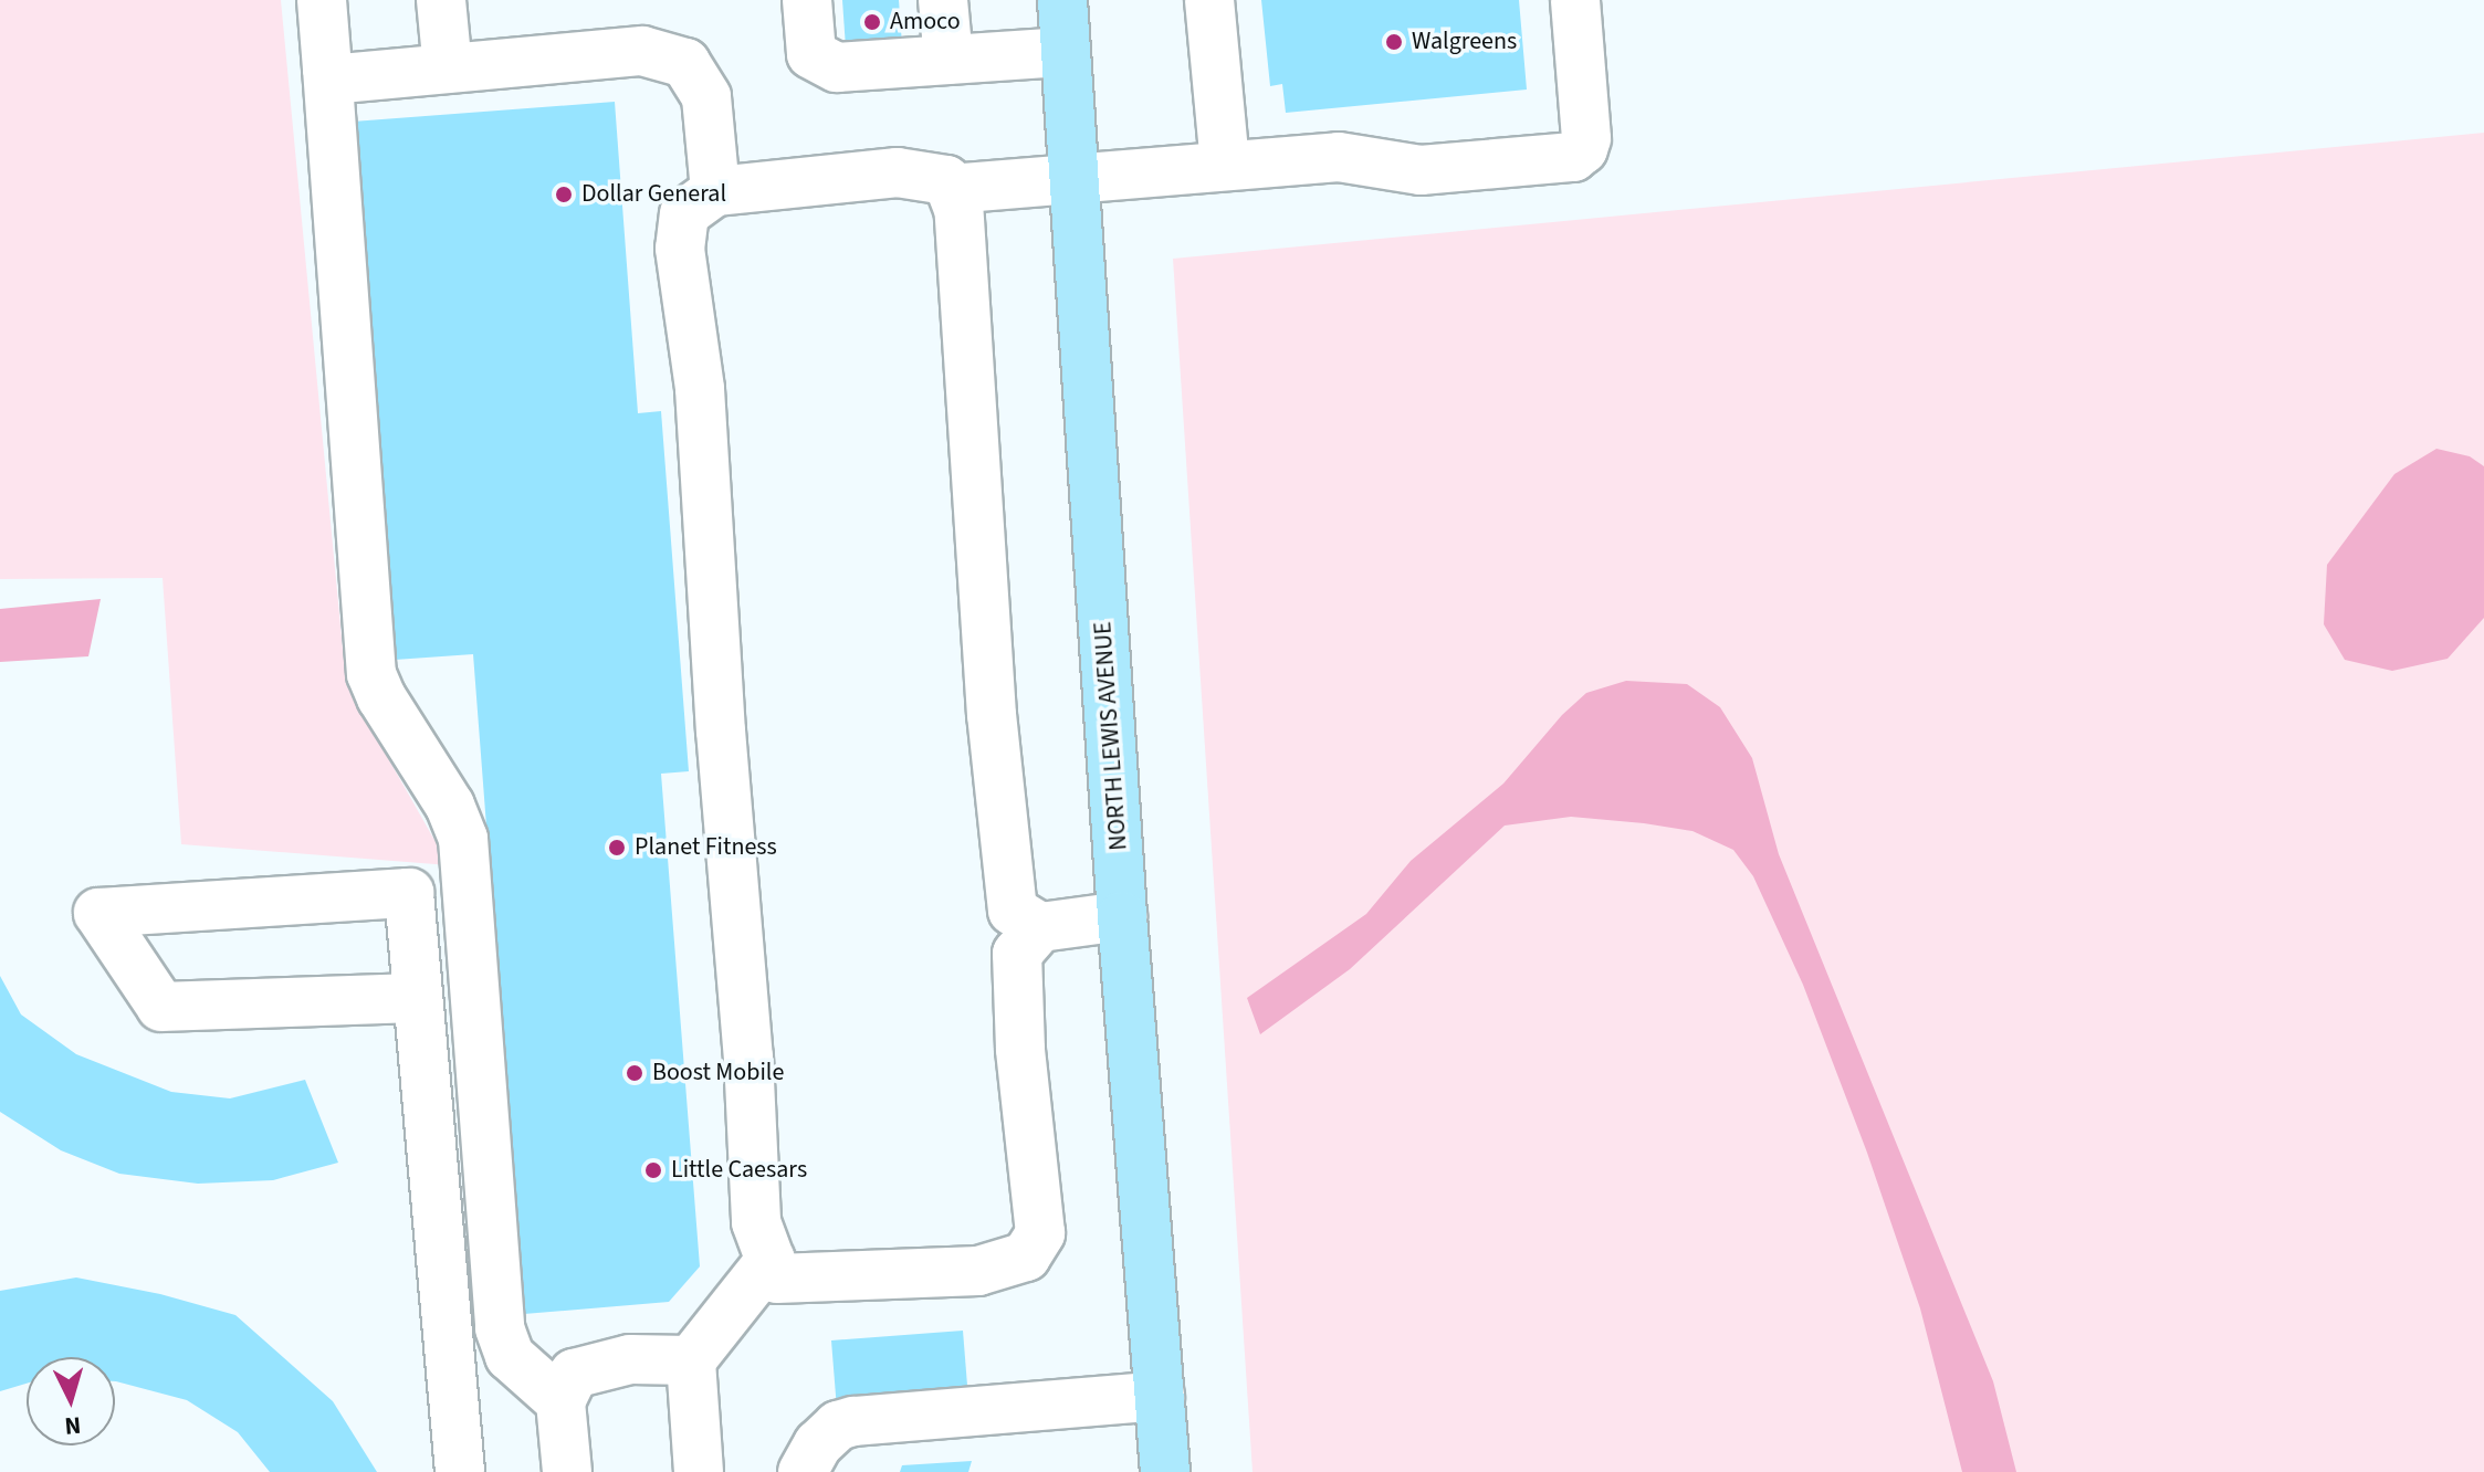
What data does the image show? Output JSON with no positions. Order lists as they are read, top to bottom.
{
  "streets": {
    "main road": ["NORTH LEWIS AVENUE"]
  },
  "places": [
    "Amoco",
    "Walgreens",
    "Dollar General",
    "Planet Fitness",
    "Boost Mobile",
    "Little Caesars"
  ],
  "north": "bottom"
}
